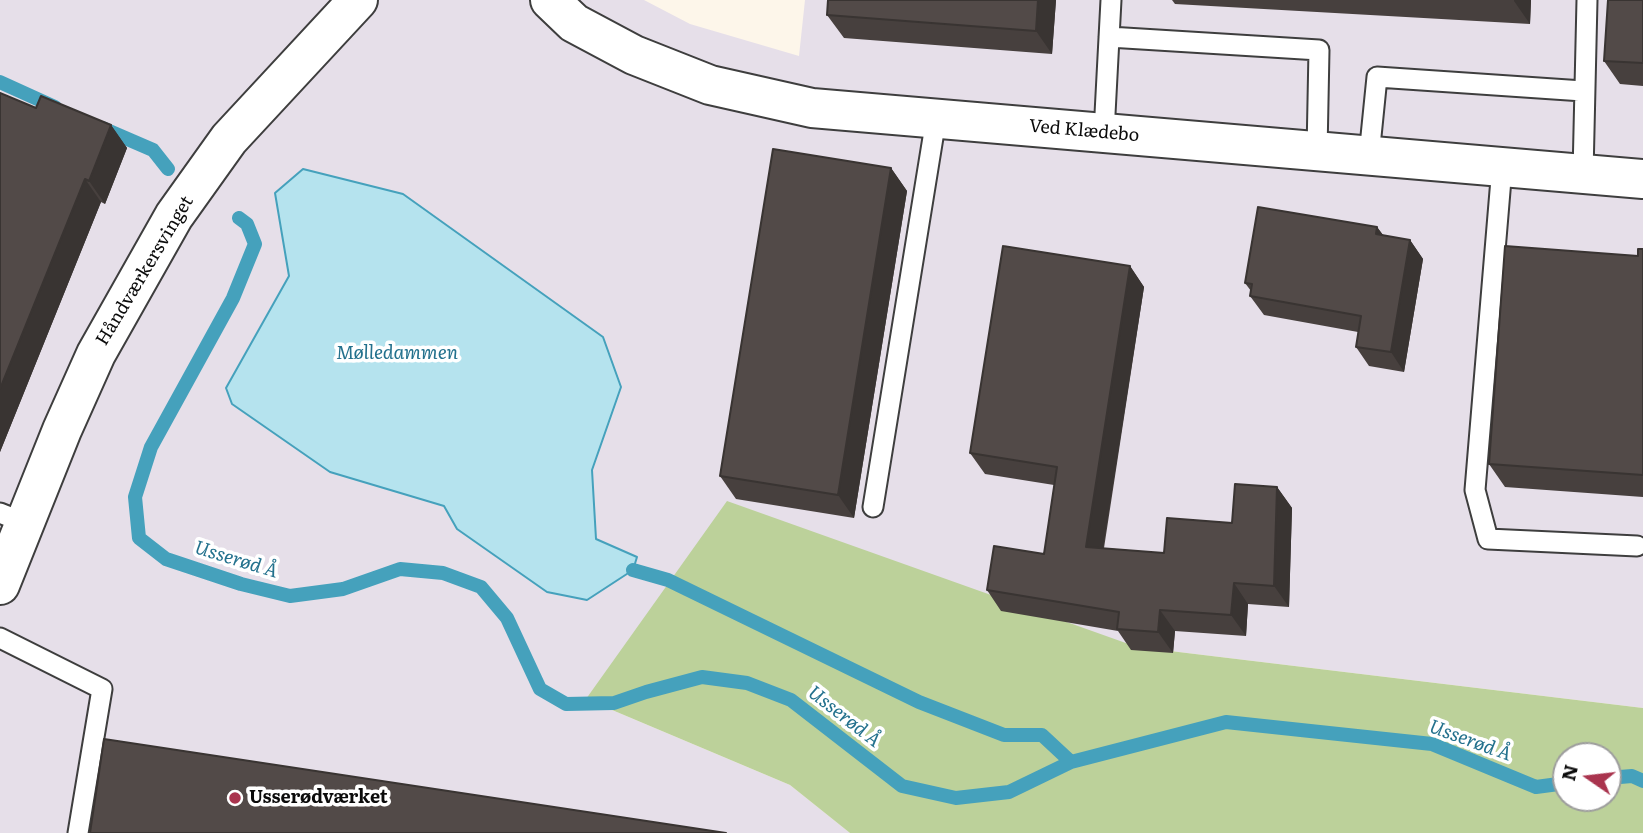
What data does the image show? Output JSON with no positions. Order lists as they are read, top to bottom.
{
  "streets": {
    "street": ["Ved Klædebo", "Håndværkersvinget"]
  },
  "water": ["Mølledammen", "Usserød Å"],
  "places": ["Usserødværket"],
  "north": "left"
}
